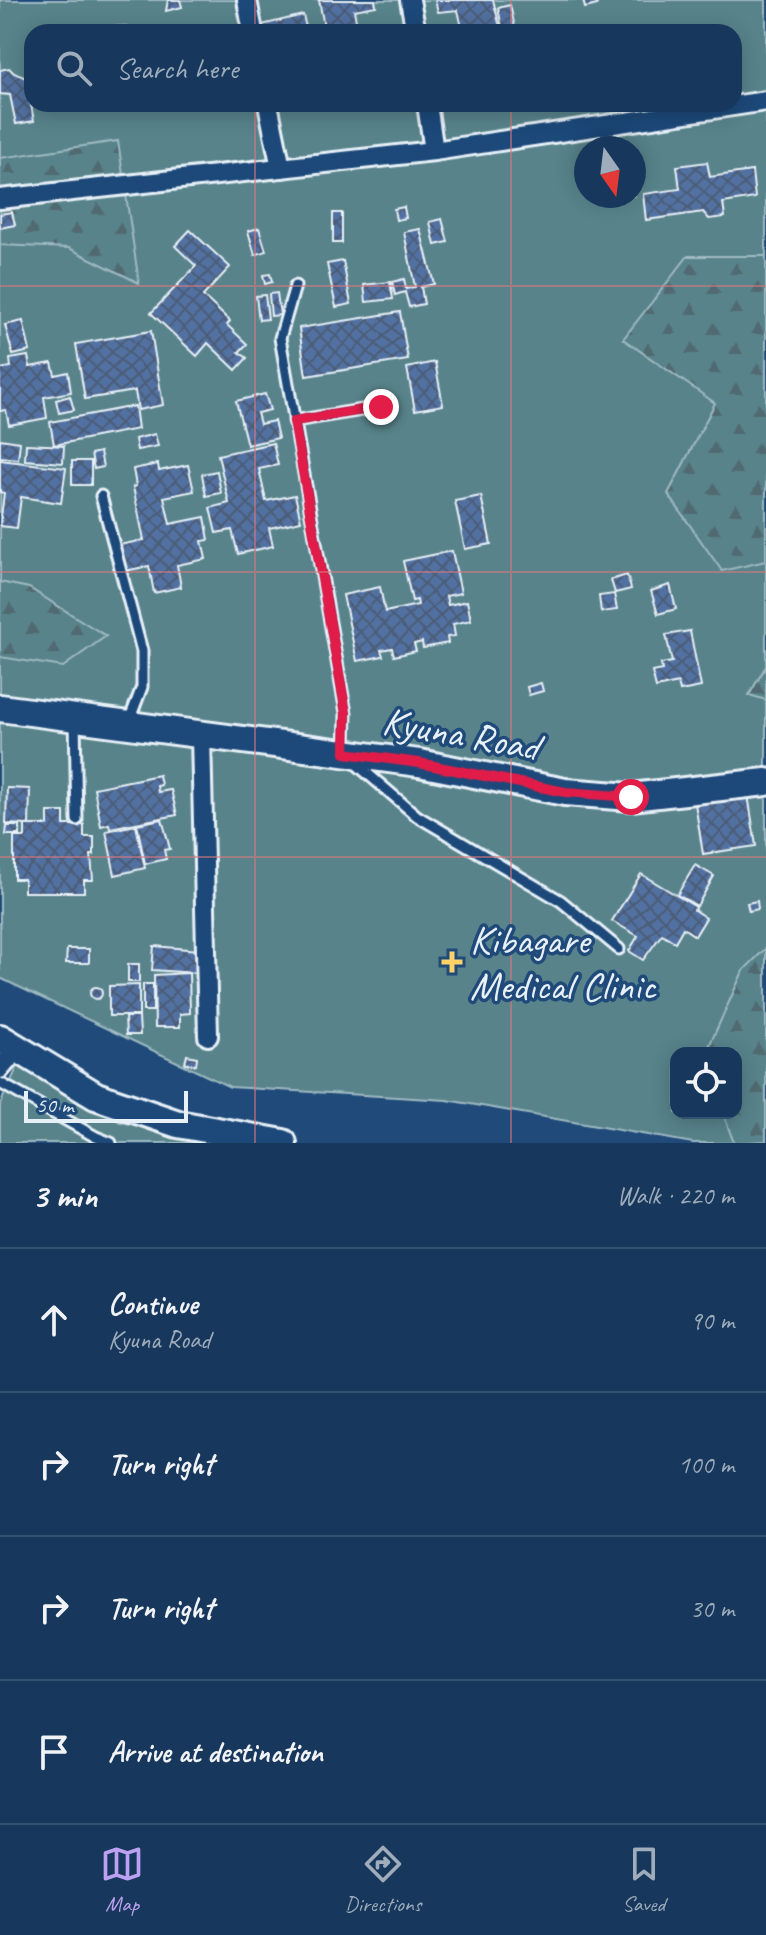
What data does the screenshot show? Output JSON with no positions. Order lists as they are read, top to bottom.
{
  "streets": {
    "main road": ["Kyuna Road"]
  },
  "places": {
    "health": ["Kibagare Medical Clinic"]
  },
  "scale_bar": "50 m",
  "north": "bottom",
  "page": {
    "search": "Search here",
    "scale": "50 m",
    "heading": ["3 min", "Walk · 220 m"],
    "list": [
      ["Continue", "Kyuna Road", "90 m"],
      ["Turn right", "100 m"],
      ["Turn right", "30 m"],
      "Arrive at destination"
    ],
    "nav": ["Map", "Directions", "Saved"]
  }
}
